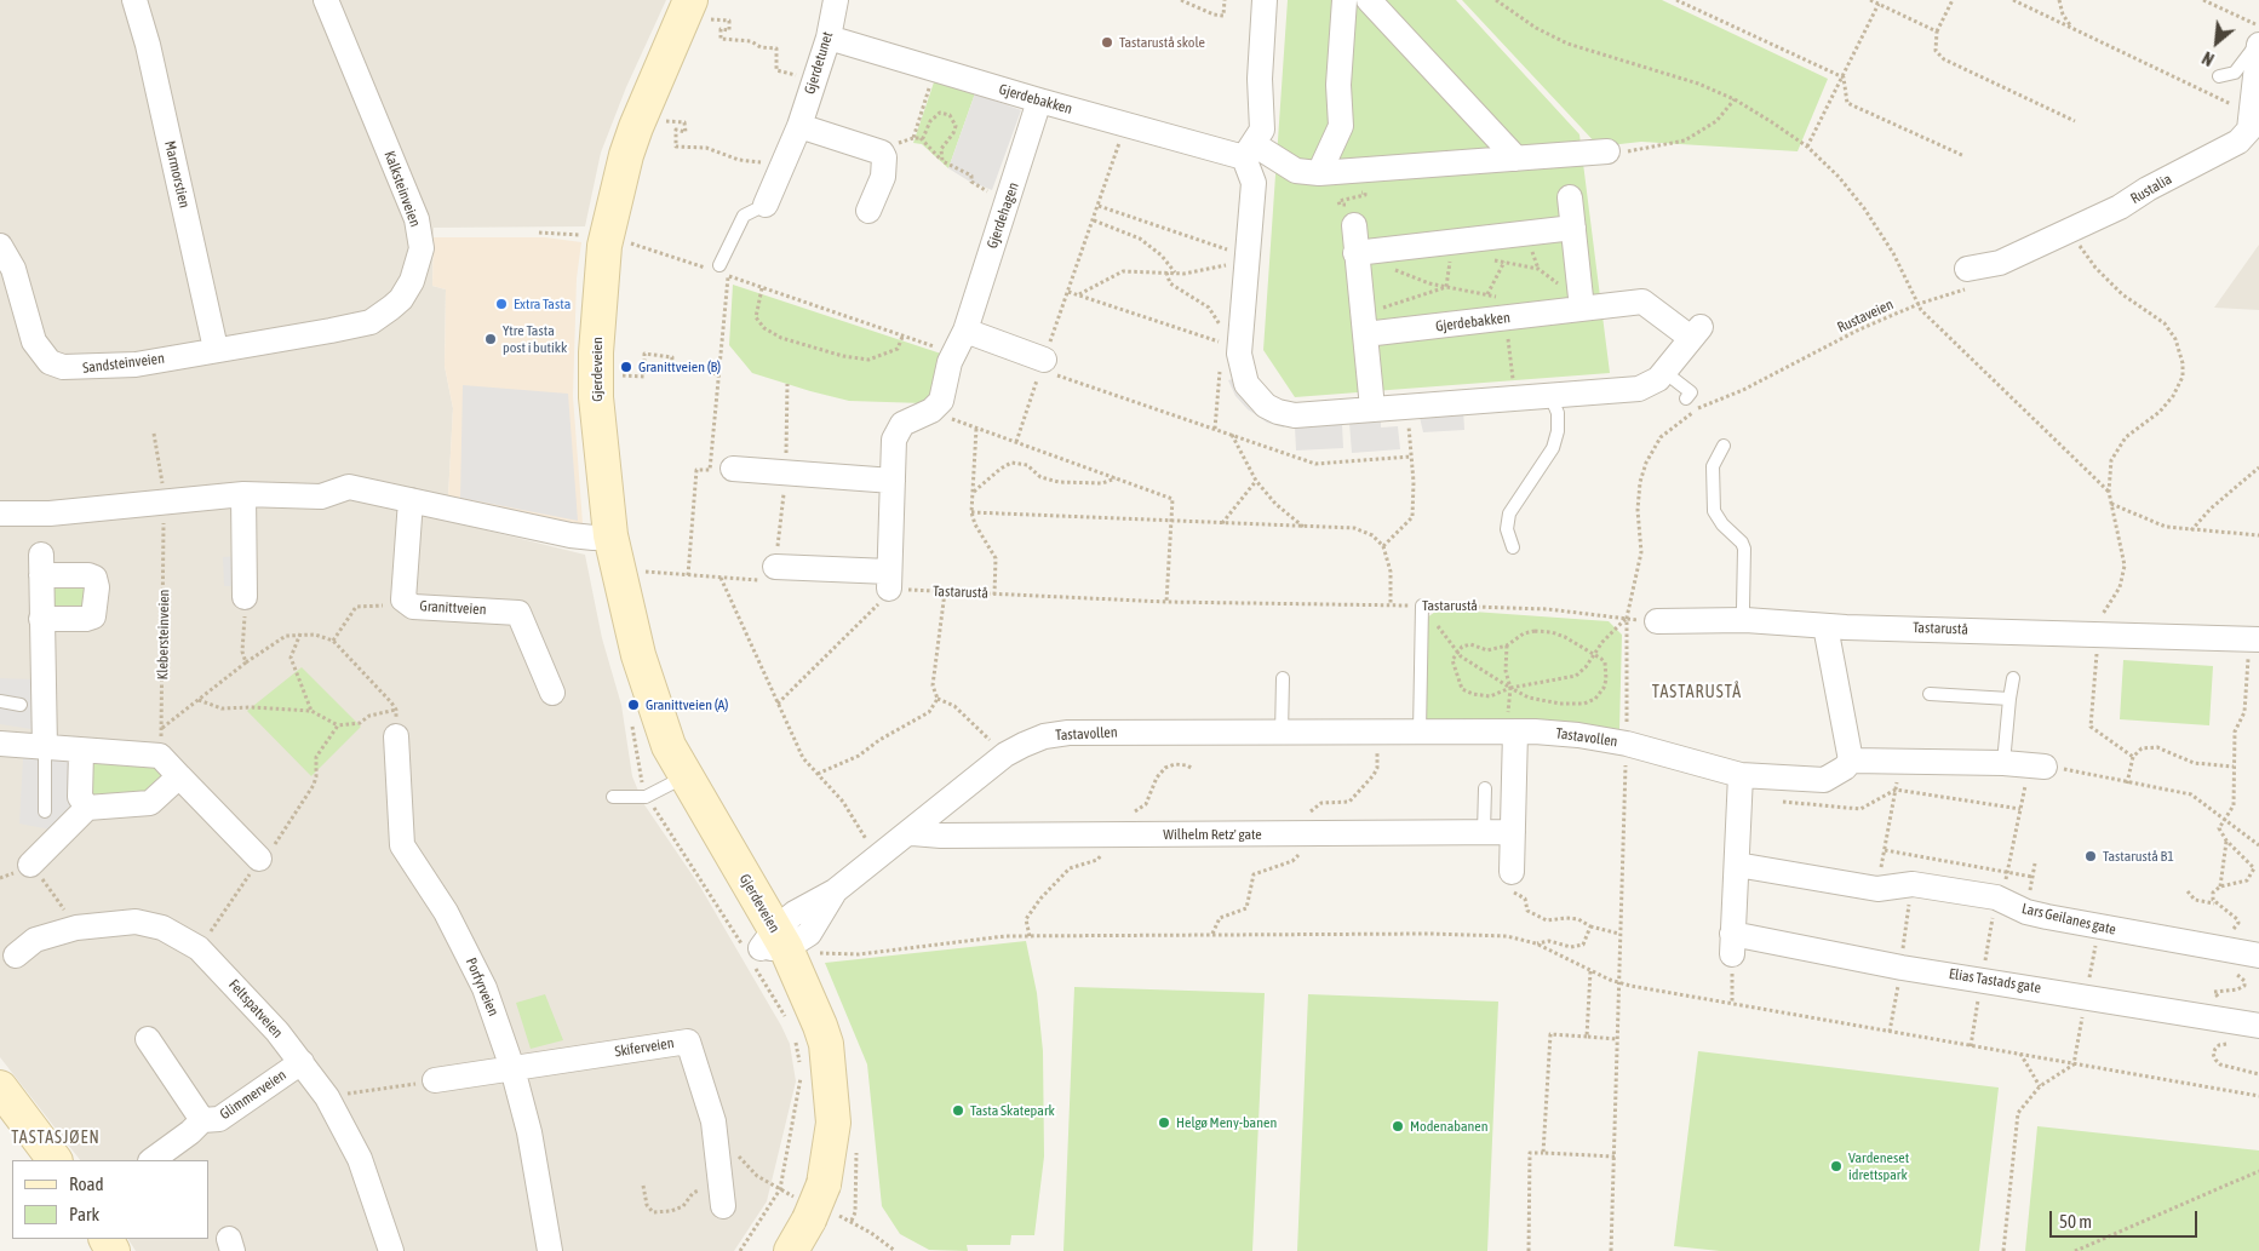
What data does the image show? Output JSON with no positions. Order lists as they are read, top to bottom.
{
  "streets": {
    "main road": ["Gjerdeveien"],
    "street": [
      "Gjerdetunet",
      "Gjerdebakken",
      "Marmorstien",
      "Kalksteinveien",
      "Rustalia",
      "Gjerdehagen",
      "Sandsteinveien",
      "Tastarustå",
      "Granittveien",
      "Tastavollen",
      "Wilhelm Retz' gate",
      "Lars Geilanes gate",
      "Elias Tastads gate",
      "Porfyrveien",
      "Feltspatveien",
      "Skiferveien",
      "Glimmerveien"
    ],
    "path": ["Rustaveien", "Klebersteinveien"]
  },
  "crossings": [
    ["Gjerdetunet", "Gjerdebakken"],
    ["Gjerdebakken", "Gjerdehagen"],
    ["Marmorstien", "Kalksteinveien"],
    ["Marmorstien", "Sandsteinveien"],
    ["Kalksteinveien", "Sandsteinveien"],
    ["Rustalia", "Rustaveien"],
    ["Rustaveien", "Tastarustå"],
    ["Rustaveien", "Tastavollen"],
    ["Gjerdeveien", "Tastavollen"],
    ["Tastavollen", "Wilhelm Retz' gate"],
    ["Porfyrveien", "Skiferveien"],
    ["Feltspatveien", "Glimmerveien"]
  ],
  "districts": ["TASTARUSTÅ", "TASTASJØEN"],
  "places": [
    "Tastarustå skole",
    "Extra Tasta",
    "Ytre Tasta post i butikk",
    "Granittveien (B)",
    "Granittveien (A)",
    "Tastarustå B1",
    "Tasta Skatepark",
    "Helgø Meny-banen",
    "Modenabanen",
    "Vardeneset idrettspark"
  ],
  "legend": ["Road", "Park"],
  "scale_bar": "50 m",
  "north": "bottom left"
}
